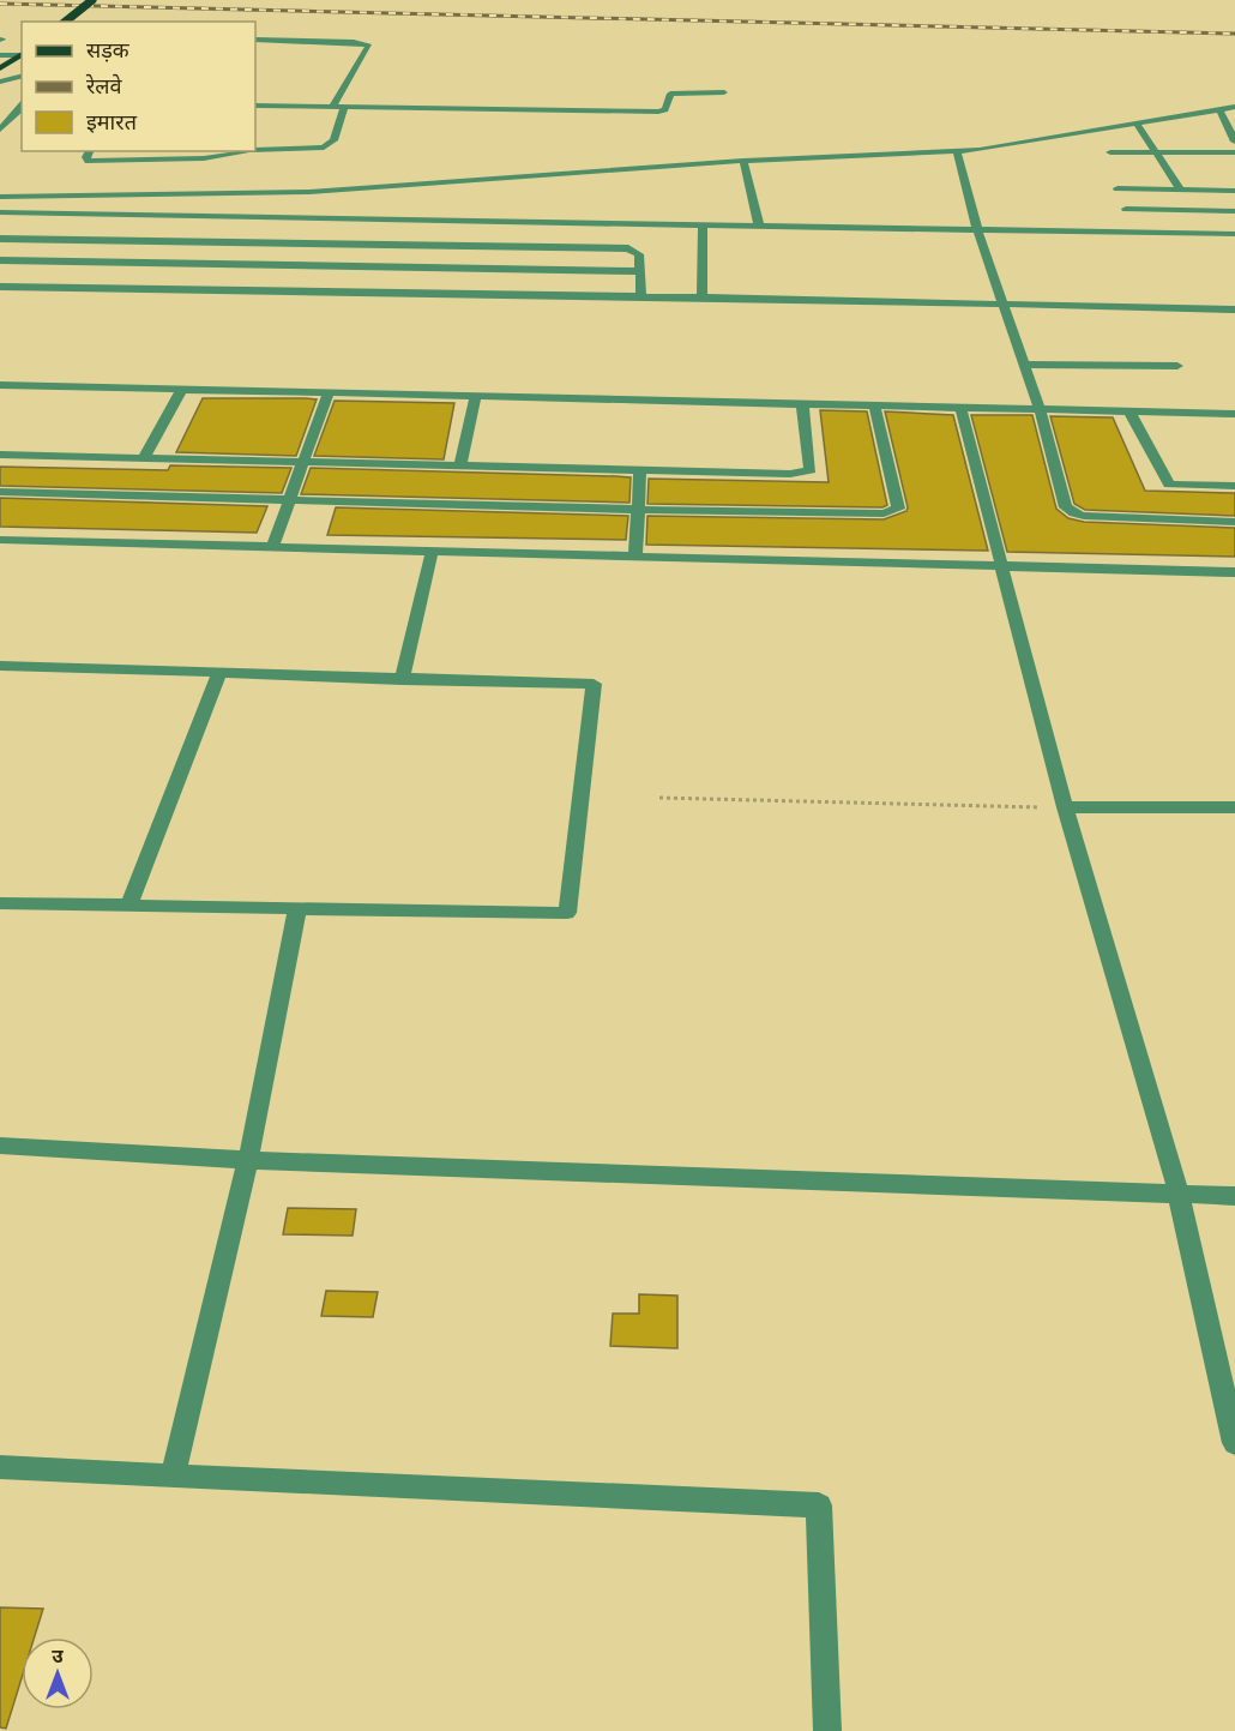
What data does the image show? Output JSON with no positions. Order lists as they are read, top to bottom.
{
  "legend": ["सड़क", "रेलवे", "इमारत"],
  "north": "top"
}
